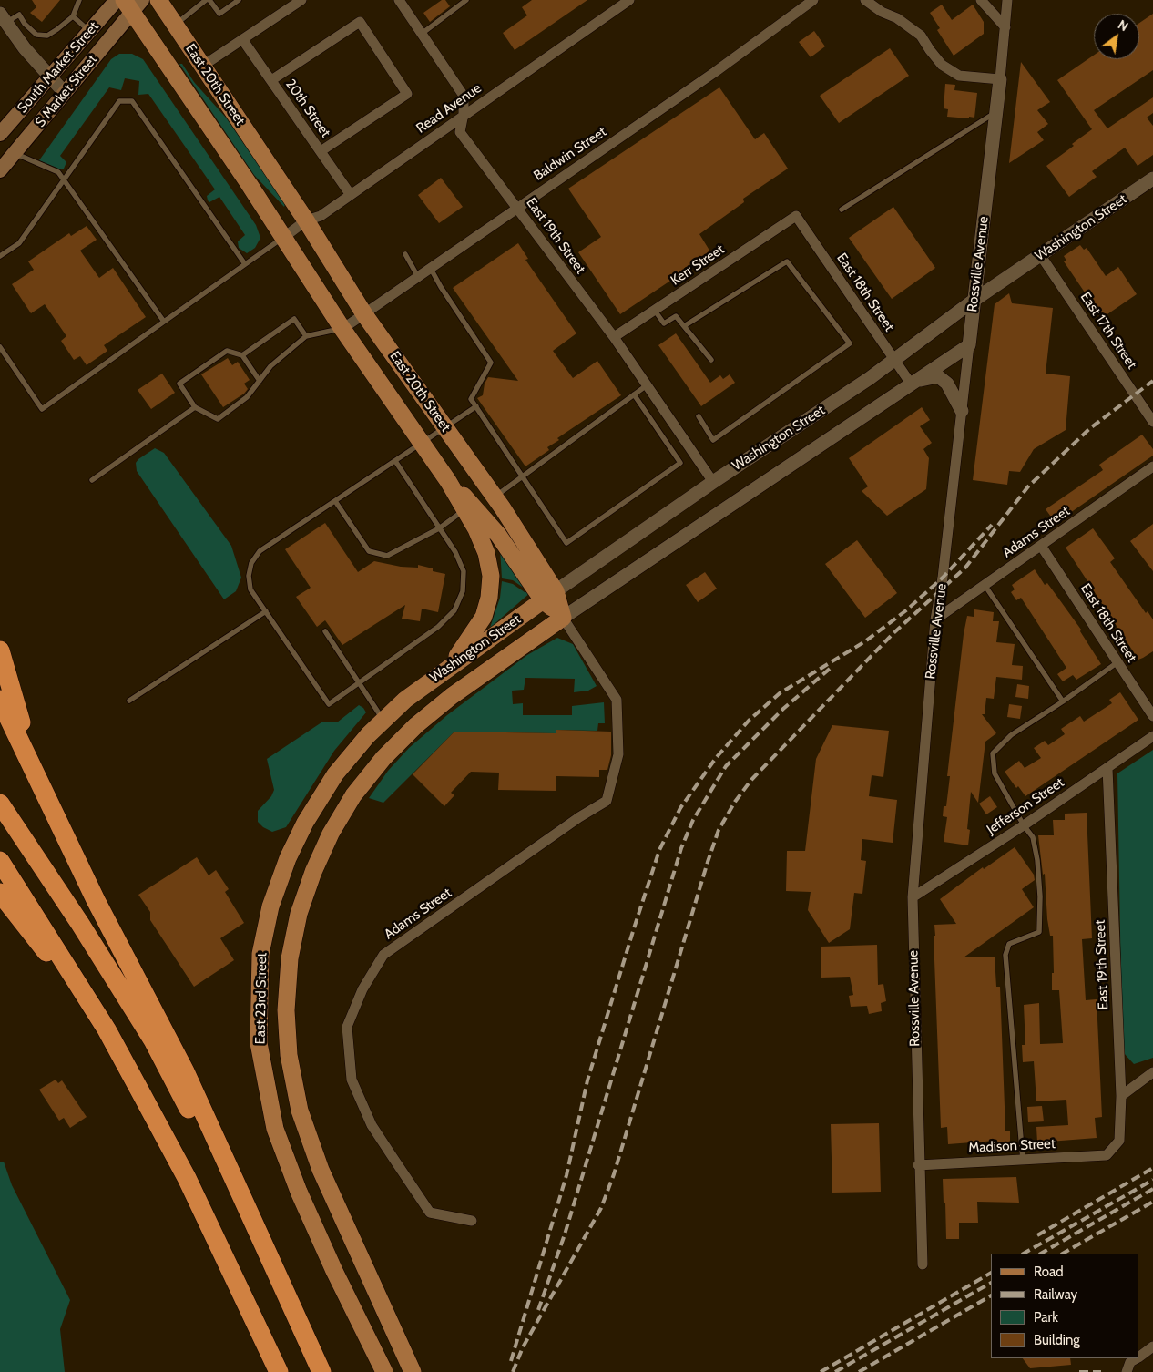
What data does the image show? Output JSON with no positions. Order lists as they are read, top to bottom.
{
  "streets": {
    "main road": [
      "South Market Street",
      "East 20th Street",
      "S Market Street",
      "Washington Street",
      "East 23rd Street"
    ],
    "street": [
      "20th Street",
      "Read Avenue",
      "Baldwin Street",
      "East 19th Street",
      "Rossville Avenue",
      "Kerr Street",
      "East 18th Street",
      "East 17th Street",
      "Adams Street",
      "Jefferson Street",
      "Madison Street"
    ]
  },
  "crossings": [
    ["East 20th Street", "S Market Street"],
    ["East 20th Street", "Read Avenue"],
    ["East 20th Street", "Baldwin Street"],
    ["East 20th Street", "Washington Street"],
    ["East 20th Street", "Adams Street"],
    ["20th Street", "Read Avenue"],
    ["Read Avenue", "East 19th Street"],
    ["Baldwin Street", "East 19th Street"],
    ["Washington Street", "East 19th Street"],
    ["Washington Street", "Rossville Avenue"],
    ["Washington Street", "East 18th Street"],
    ["Washington Street", "East 17th Street"],
    ["Washington Street", "East 23rd Street"],
    ["East 19th Street", "Kerr Street"],
    ["East 19th Street", "Jefferson Street"],
    ["East 19th Street", "Madison Street"],
    ["Rossville Avenue", "Adams Street"],
    ["Rossville Avenue", "Jefferson Street"],
    ["Rossville Avenue", "Madison Street"],
    ["Kerr Street", "East 18th Street"],
    ["East 18th Street", "Adams Street"]
  ],
  "legend": [
    "Road",
    "Railway",
    "Park",
    "Building"
  ],
  "north": "top right"
}
